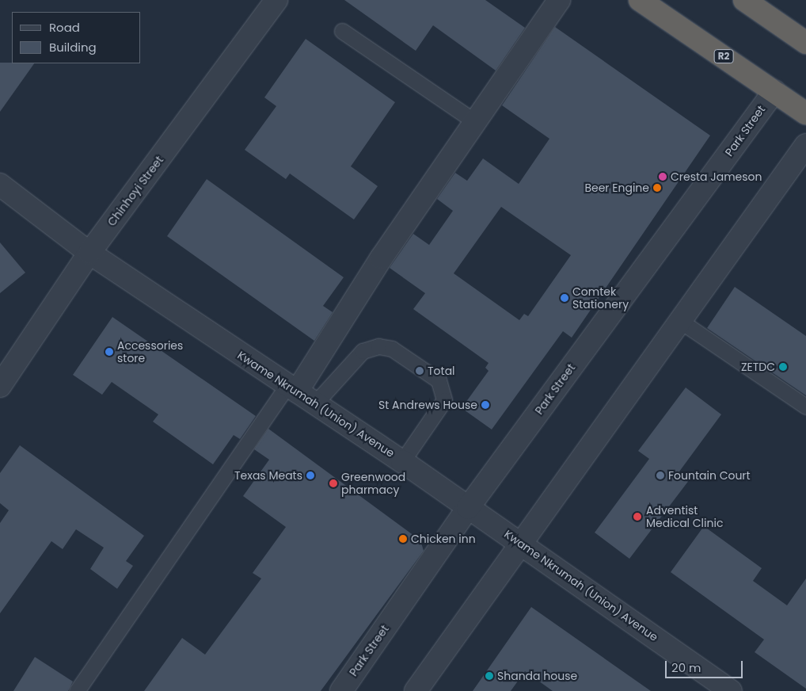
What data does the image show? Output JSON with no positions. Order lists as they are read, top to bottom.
{
  "streets": {
    "highway": ["R2"],
    "street": ["Park Street", "Chinhoyi Street", "Kwame Nkrumah (Union) Avenue"]
  },
  "crossings": [
    ["R2", "Park Street"],
    ["Park Street", "Kwame Nkrumah (Union) Avenue"],
    ["Chinhoyi Street", "Kwame Nkrumah (Union) Avenue"]
  ],
  "places": [
    "Cresta Jameson",
    "Beer Engine",
    "Comtek Stationery",
    "Accessories store",
    "ZETDC",
    "Total",
    "St Andrews House",
    "Texas Meats",
    "Fountain Court",
    "Greenwood pharmacy",
    "Adventist Medical Clinic",
    "Chicken inn",
    "Shanda house"
  ],
  "legend": ["Road", "Building"],
  "scale_bar": "20 m"
}
